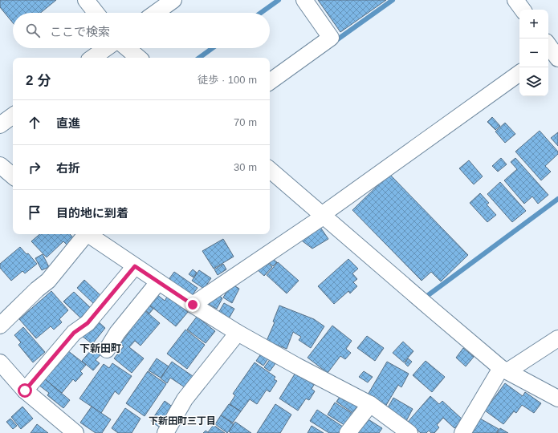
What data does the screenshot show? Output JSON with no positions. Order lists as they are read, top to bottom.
{
  "districts": ["下新田町", "下新田町三丁目"],
  "page": {
    "map_buttons": ["+", "−"],
    "search": "ここで検索",
    "heading": ["2 分", "徒歩 · 100 m"],
    "list": [
      ["直進", "70 m"],
      ["右折", "30 m"],
      "目的地に到着"
    ]
  }
}
